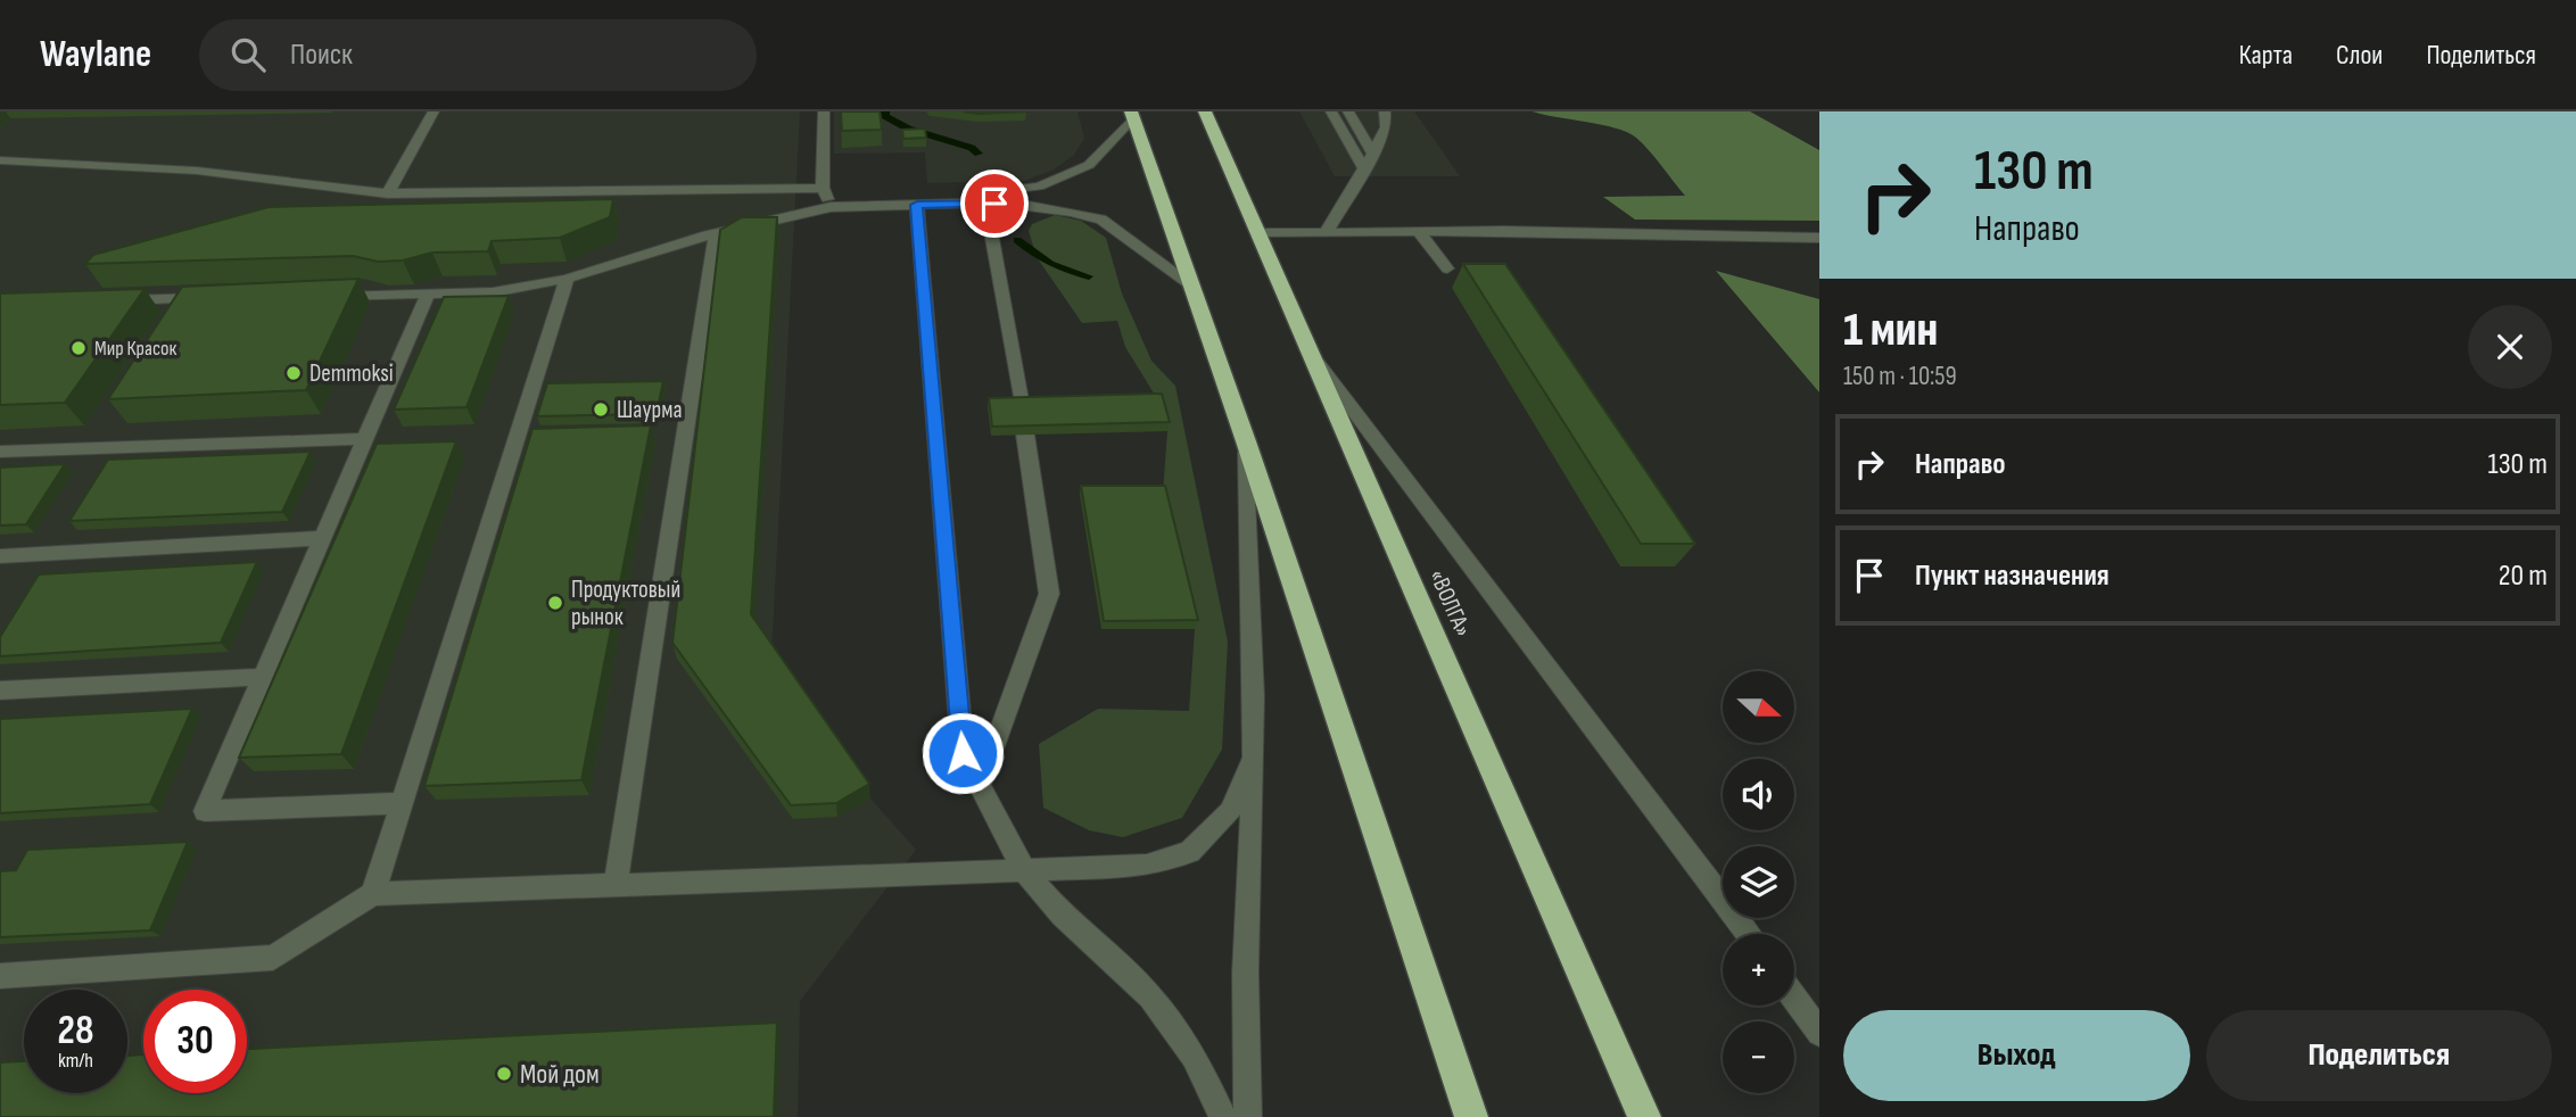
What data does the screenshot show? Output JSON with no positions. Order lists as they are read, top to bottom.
{
  "streets": {
    "highway": ["«ВОЛГА»"]
  },
  "places": [
    "Мир Красок",
    "Demmoksi",
    "Шаурма",
    "Продуктовый рынок",
    "Мой дом"
  ],
  "north": "right",
  "page": {
    "header": "Waylane",
    "search": "Поиск",
    "nav": ["Карта", "Слои", "Поделиться"],
    "turn": ["130 m", "Направо"],
    "heading": ["1 мин", "150 m · 10:59"],
    "list": [
      {
        "name": "Направо",
        "value": "130 m"
      },
      {
        "name": "Пункт назначения",
        "value": "20 m"
      }
    ],
    "map_buttons": ["+", "−"],
    "speed": "28 km/h",
    "limit": "30",
    "buttons": ["Выход", "Поделиться"]
  }
}
